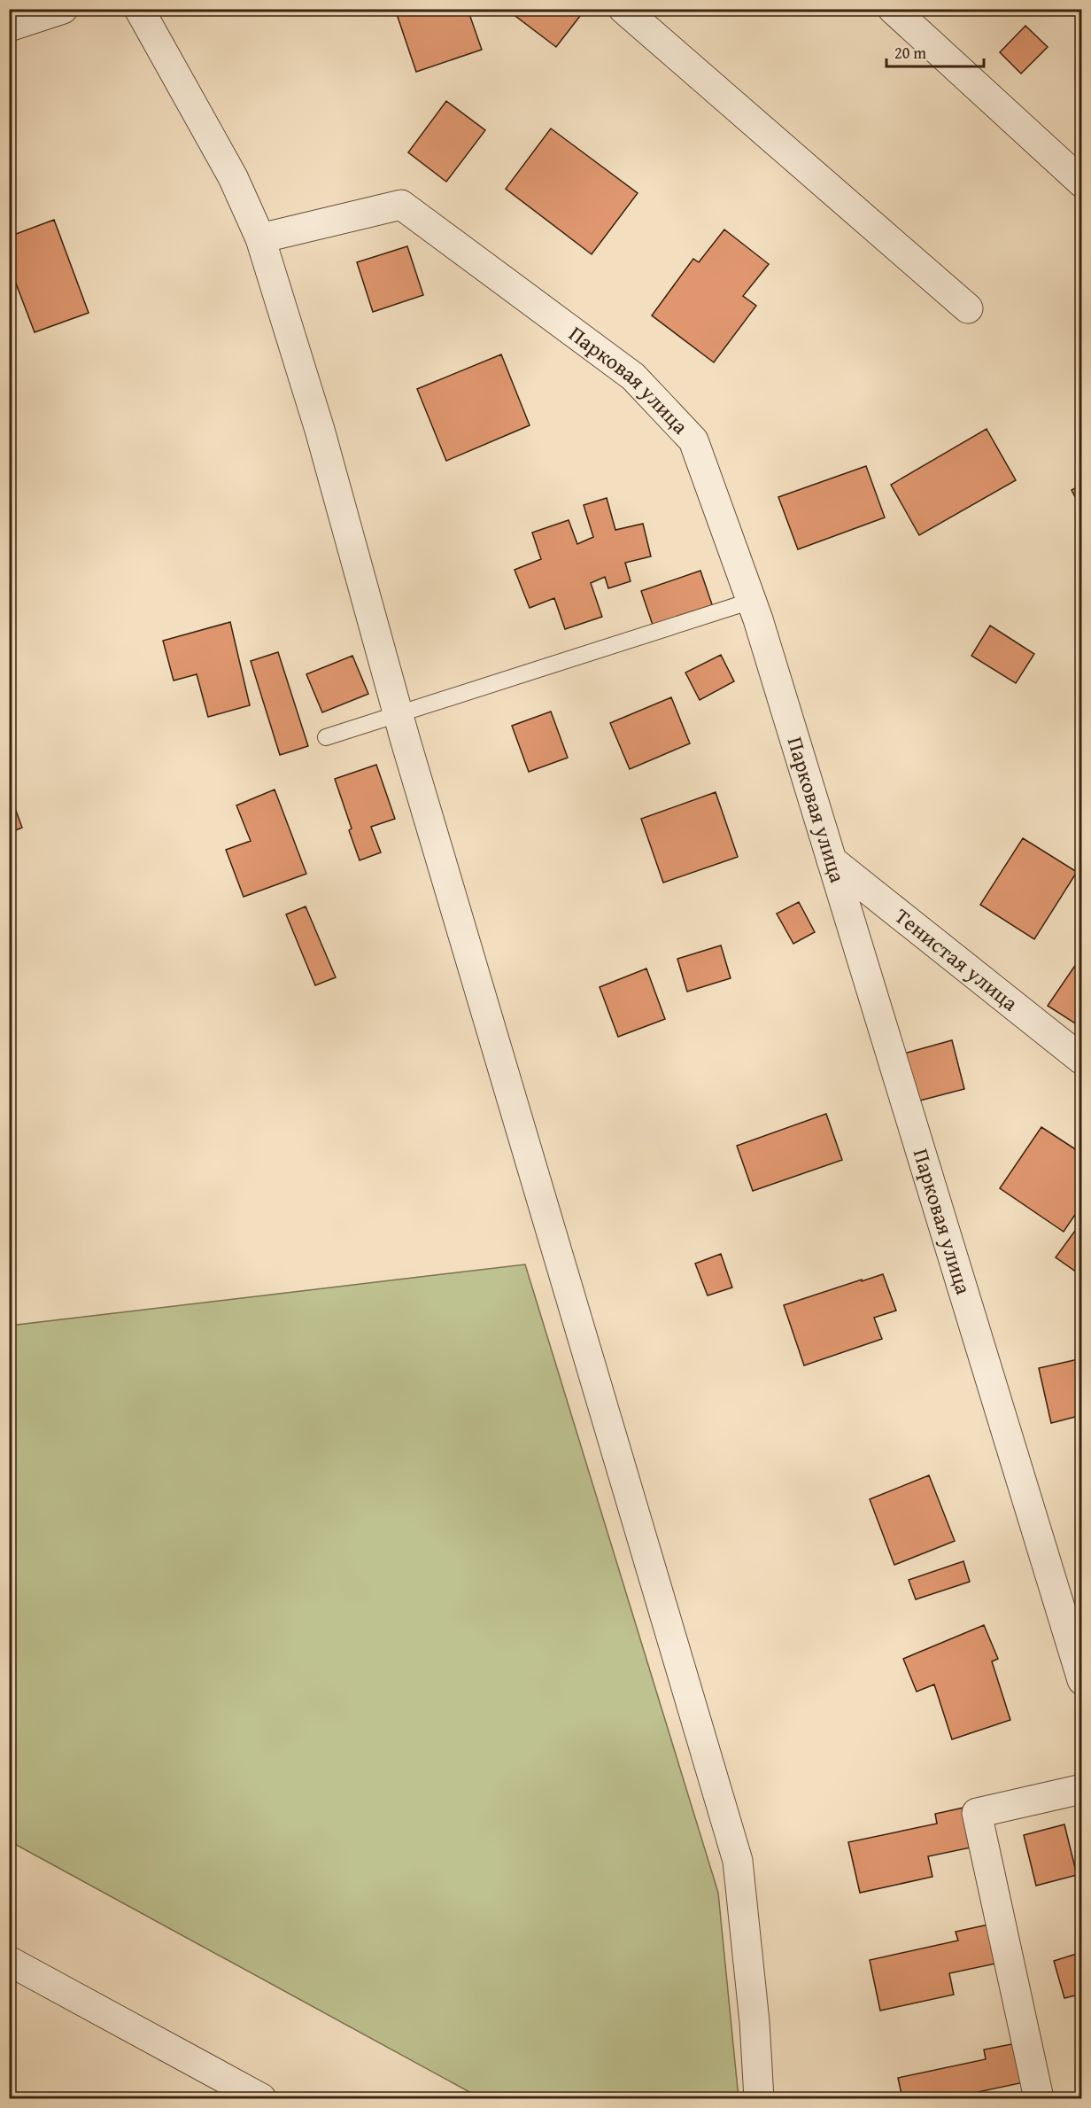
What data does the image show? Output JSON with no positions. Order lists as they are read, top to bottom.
{
  "streets": {
    "street": ["Парковая улица", "Тенистая улица"]
  },
  "crossings": [
    ["Парковая улица", "Тенистая улица"]
  ],
  "scale_bar": "20 m"
}
